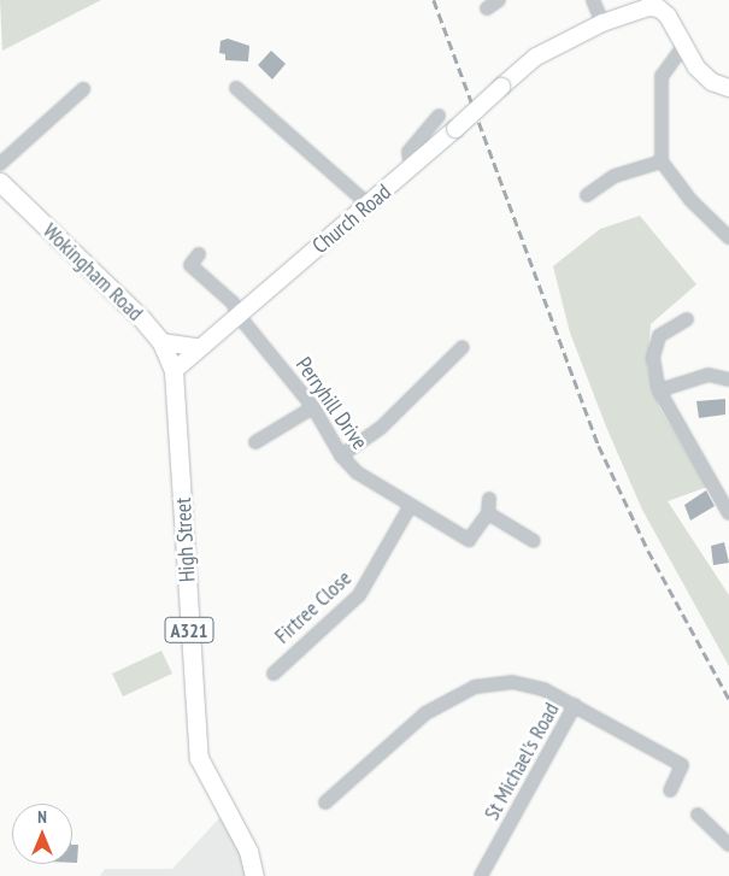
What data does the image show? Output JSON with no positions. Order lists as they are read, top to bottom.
{
  "streets": {
    "main road": ["Wokingham Road", "High Street", "A321"],
    "street": [
      "Church Road",
      "Perryhill Drive",
      "Firtree Close",
      "St Michael's Road"
    ]
  },
  "crossings": [
    ["Church Road", "Wokingham Road"],
    ["Church Road", "Perryhill Drive"],
    ["Church Road", "High Street"],
    ["Wokingham Road", "High Street"],
    ["Perryhill Drive", "Firtree Close"]
  ],
  "north": "top"
}
